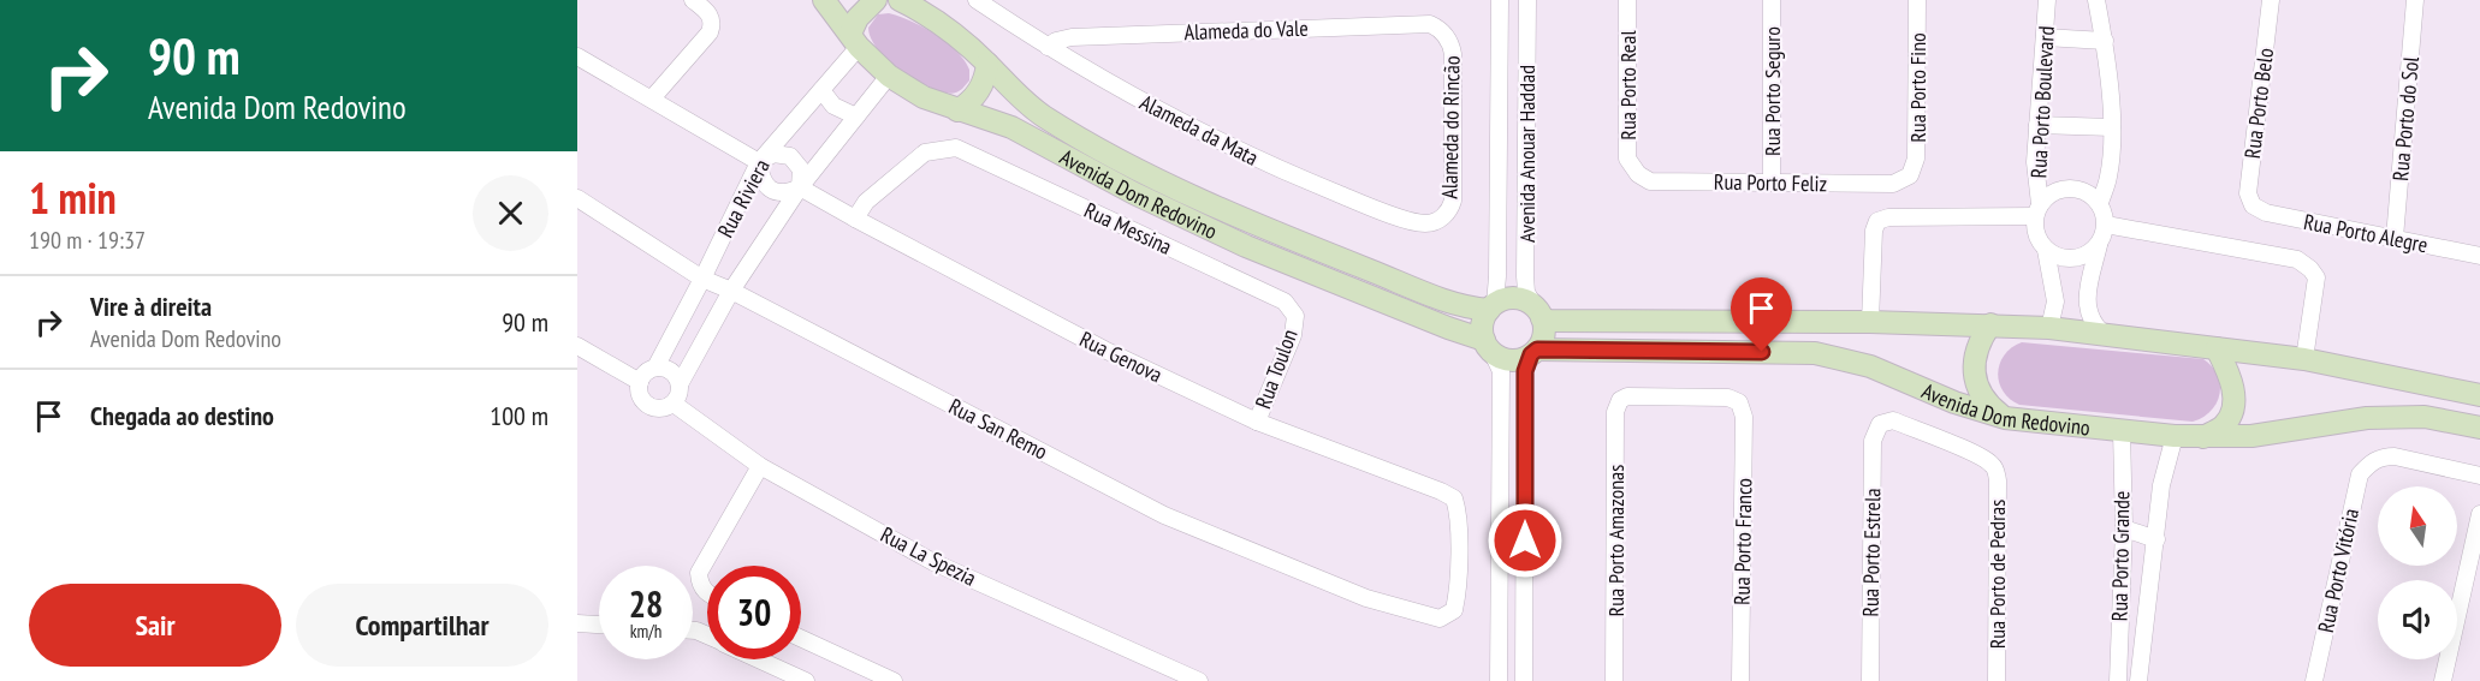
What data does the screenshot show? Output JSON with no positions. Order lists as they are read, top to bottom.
{
  "streets": {
    "street": [
      "Alameda do Vale",
      "Rua Porto Real",
      "Rua Porto Fino",
      "Rua Porto Seguro",
      "Rua Porto Boulevard",
      "Rua Porto Belo",
      "Rua Porto do Sol",
      "Alameda do Rincão",
      "Alameda da Mata",
      "Avenida Anouar Haddad",
      "Rua Porto Feliz",
      "Avenida Dom Redovino",
      "Rua Riviera",
      "Rua Messina",
      "Rua Porto Alegre",
      "Rua Genova",
      "Rua Toulon",
      "Rua San Remo",
      "Rua Porto Amazonas",
      "Rua Porto Franco",
      "Rua Porto Estrela",
      "Rua La Spezia",
      "Rua Porto Grande",
      "Rua Porto Vitória",
      "Rua Porto de Pedras"
    ]
  },
  "crossings": [
    ["Alameda do Vale", "Alameda do Rincão"],
    ["Alameda do Vale", "Alameda da Mata"],
    ["Rua Porto Real", "Rua Porto Feliz"],
    ["Rua Porto Fino", "Rua Porto Feliz"],
    ["Rua Porto Seguro", "Rua Porto Feliz"],
    ["Rua Porto Belo", "Rua Porto Alegre"],
    ["Rua Porto do Sol", "Rua Porto Alegre"],
    ["Alameda do Rincão", "Alameda da Mata"],
    ["Avenida Anouar Haddad", "Avenida Dom Redovino"],
    ["Avenida Dom Redovino", "Rua Riviera"],
    ["Avenida Dom Redovino", "Rua Porto Grande"],
    ["Rua Riviera", "Rua Genova"],
    ["Rua Riviera", "Rua San Remo"],
    ["Rua Riviera", "Rua La Spezia"],
    ["Rua Messina", "Rua Genova"],
    ["Rua Messina", "Rua Toulon"],
    ["Rua Genova", "Rua Toulon"],
    ["Rua Genova", "Rua San Remo"],
    ["Rua Porto Amazonas", "Rua Porto Franco"],
    ["Rua Porto Estrela", "Rua Porto de Pedras"]
  ],
  "north": "top",
  "page": {
    "turn": ["90 m", "Avenida Dom Redovino"],
    "heading": ["1 min", "190 m · 19:37"],
    "list": [
      {
        "name": "Vire à direita",
        "note": "Avenida Dom Redovino",
        "value": "90 m"
      },
      {
        "name": "Chegada ao destino",
        "value": "100 m"
      }
    ],
    "speed": "28 km/h",
    "limit": "30",
    "buttons": ["Sair", "Compartilhar"]
  }
}
